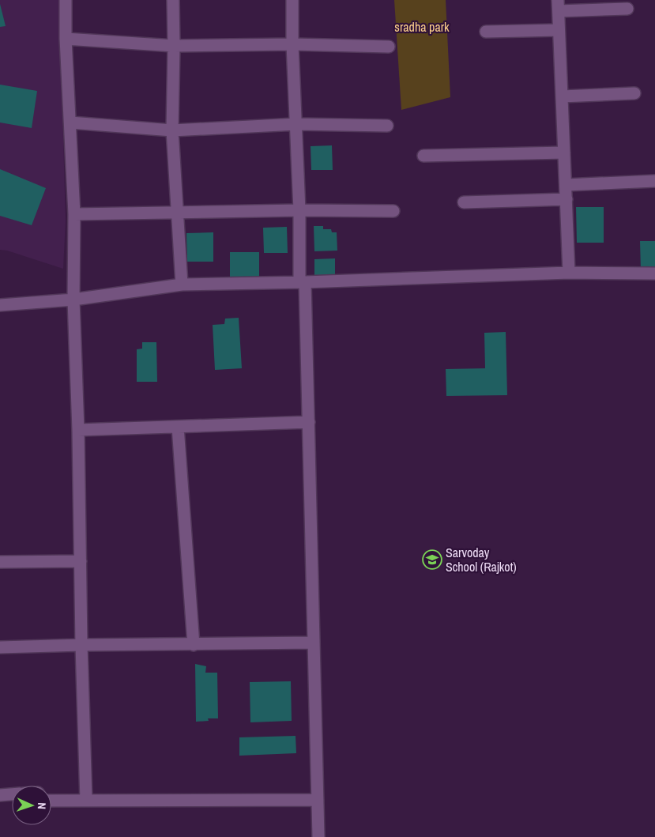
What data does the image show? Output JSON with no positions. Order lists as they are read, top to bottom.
{
  "parks": ["sradha park"],
  "places": {
    "school or university": ["Sarvoday School (Rajkot)"]
  },
  "north": "right"
}
